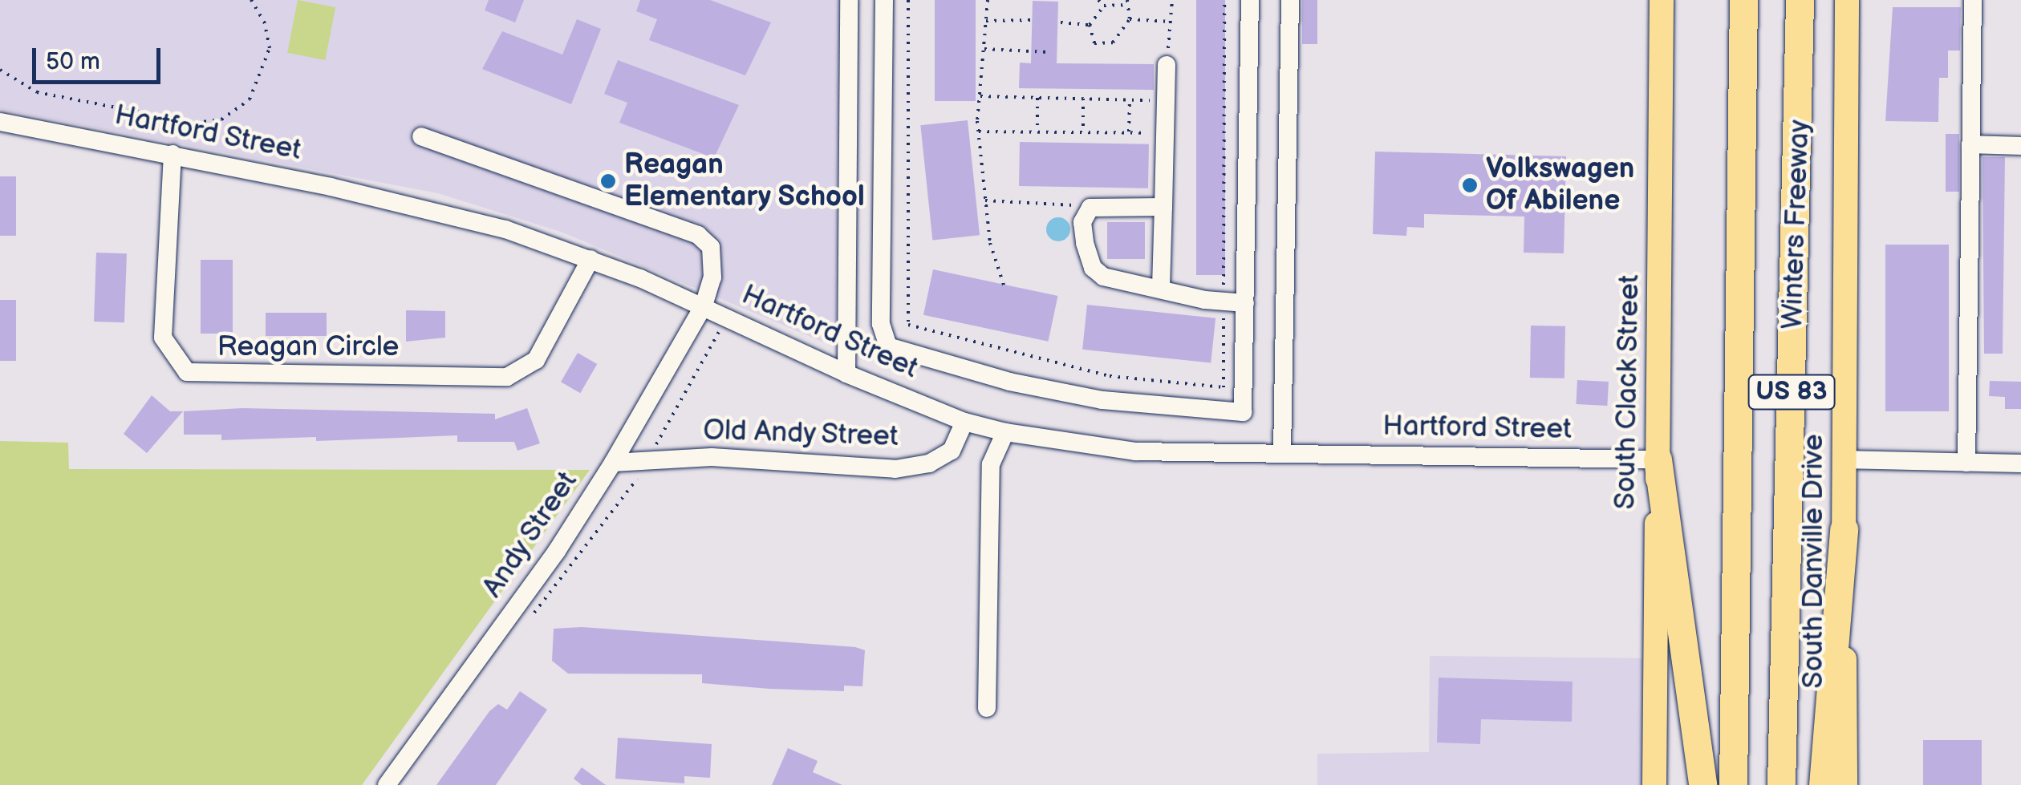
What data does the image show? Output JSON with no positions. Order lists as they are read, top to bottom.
{
  "streets": {
    "highway": ["Winters Freeway", "US 83"],
    "main road": ["South Clack Street", "South Danville Drive"],
    "street": [
      "Hartford Street",
      "Reagan Circle",
      "Old Andy Street",
      "Andy Street"
    ]
  },
  "crossings": [
    ["Hartford Street", "Reagan Circle"],
    ["Hartford Street", "South Clack Street"],
    ["Hartford Street", "Old Andy Street"],
    ["Hartford Street", "Andy Street"],
    ["Old Andy Street", "Andy Street"]
  ],
  "places": ["Reagan Elementary School", "Volkswagen Of Abilene"],
  "scale_bar": "50 m"
}
